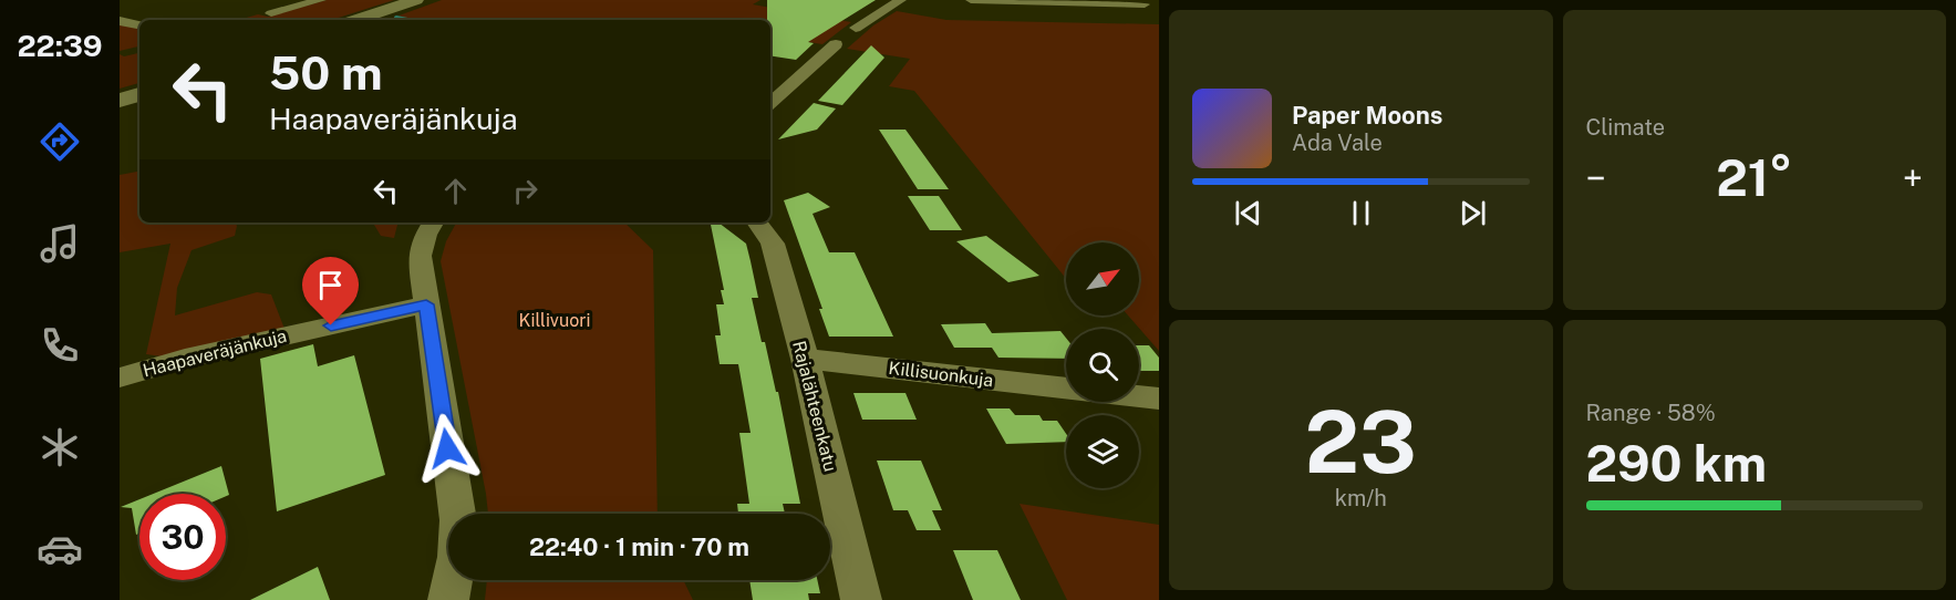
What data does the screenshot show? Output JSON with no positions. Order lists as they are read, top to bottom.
{
  "streets": {
    "street": ["Haapaveräjänkuja", "Killisuonkuja", "Rajalähteenkatu"]
  },
  "crossings": [
    ["Killisuonkuja", "Rajalähteenkatu"]
  ],
  "parks": ["Killivuori"],
  "north": "top right",
  "page": {
    "tabs": "22:39",
    "tile": [
      "Climate",
      ["23", "km/h"],
      ["Range · 58%", "290 km"]
    ],
    "turn": ["50 m", "Haapaveräjänkuja"],
    "song": ["Paper Moons", "Ada Vale"],
    "heat": ["−", "21°", "+"],
    "limit": "30",
    "trip": "22:40 · 1 min · 70 m"
  }
}
